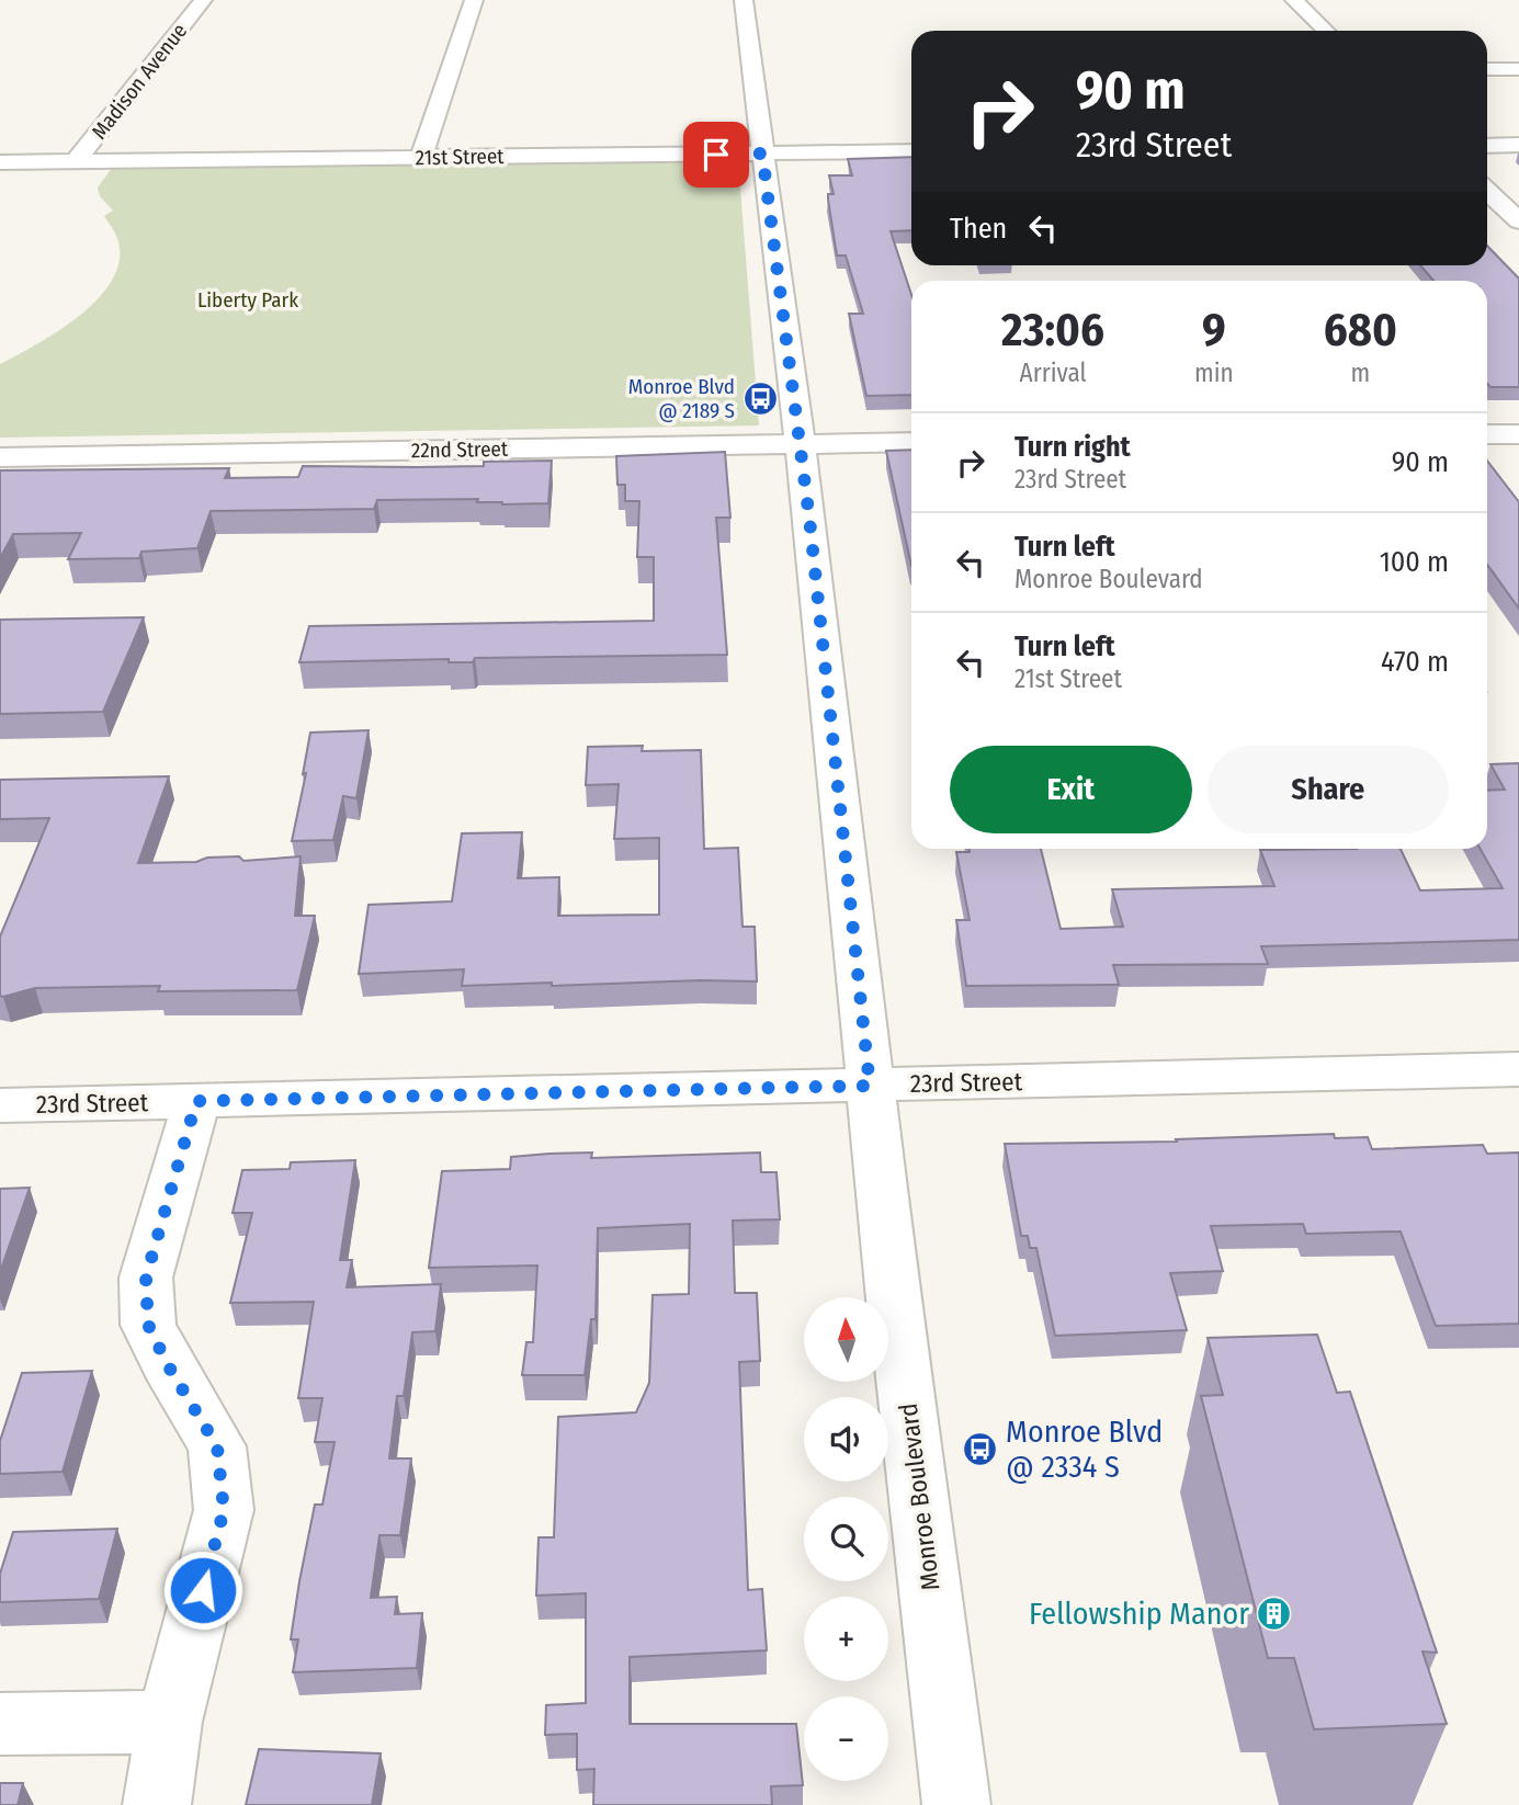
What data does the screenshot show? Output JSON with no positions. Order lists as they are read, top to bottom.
{
  "streets": {
    "street": [
      "Madison Avenue",
      "21st Street",
      "22nd Street",
      "23rd Street",
      "Monroe Boulevard"
    ]
  },
  "crossings": [
    ["Madison Avenue", "21st Street"],
    ["21st Street", "Monroe Boulevard"],
    ["22nd Street", "Monroe Boulevard"],
    ["23rd Street", "Monroe Boulevard"]
  ],
  "parks": ["Liberty Park"],
  "places": {
    "bus stop": ["Monroe Blvd @ 2189 S", "Monroe Blvd @ 2334 S"],
    "building": ["Fellowship Manor"]
  },
  "north": "top",
  "page": {
    "turn": ["90 m", "23rd Street"],
    "then": "Then",
    "eta": [
      "23:06",
      "Arrival",
      "9",
      "min",
      "680",
      "m"
    ],
    "list": [
      {
        "name": "Turn right",
        "note": "23rd Street",
        "value": "90 m"
      },
      {
        "name": "Turn left",
        "note": "Monroe Boulevard",
        "value": "100 m"
      },
      {
        "name": "Turn left",
        "note": "21st Street",
        "value": "470 m"
      }
    ],
    "buttons": ["Exit", "Share"],
    "map_buttons": ["+", "−"]
  }
}
